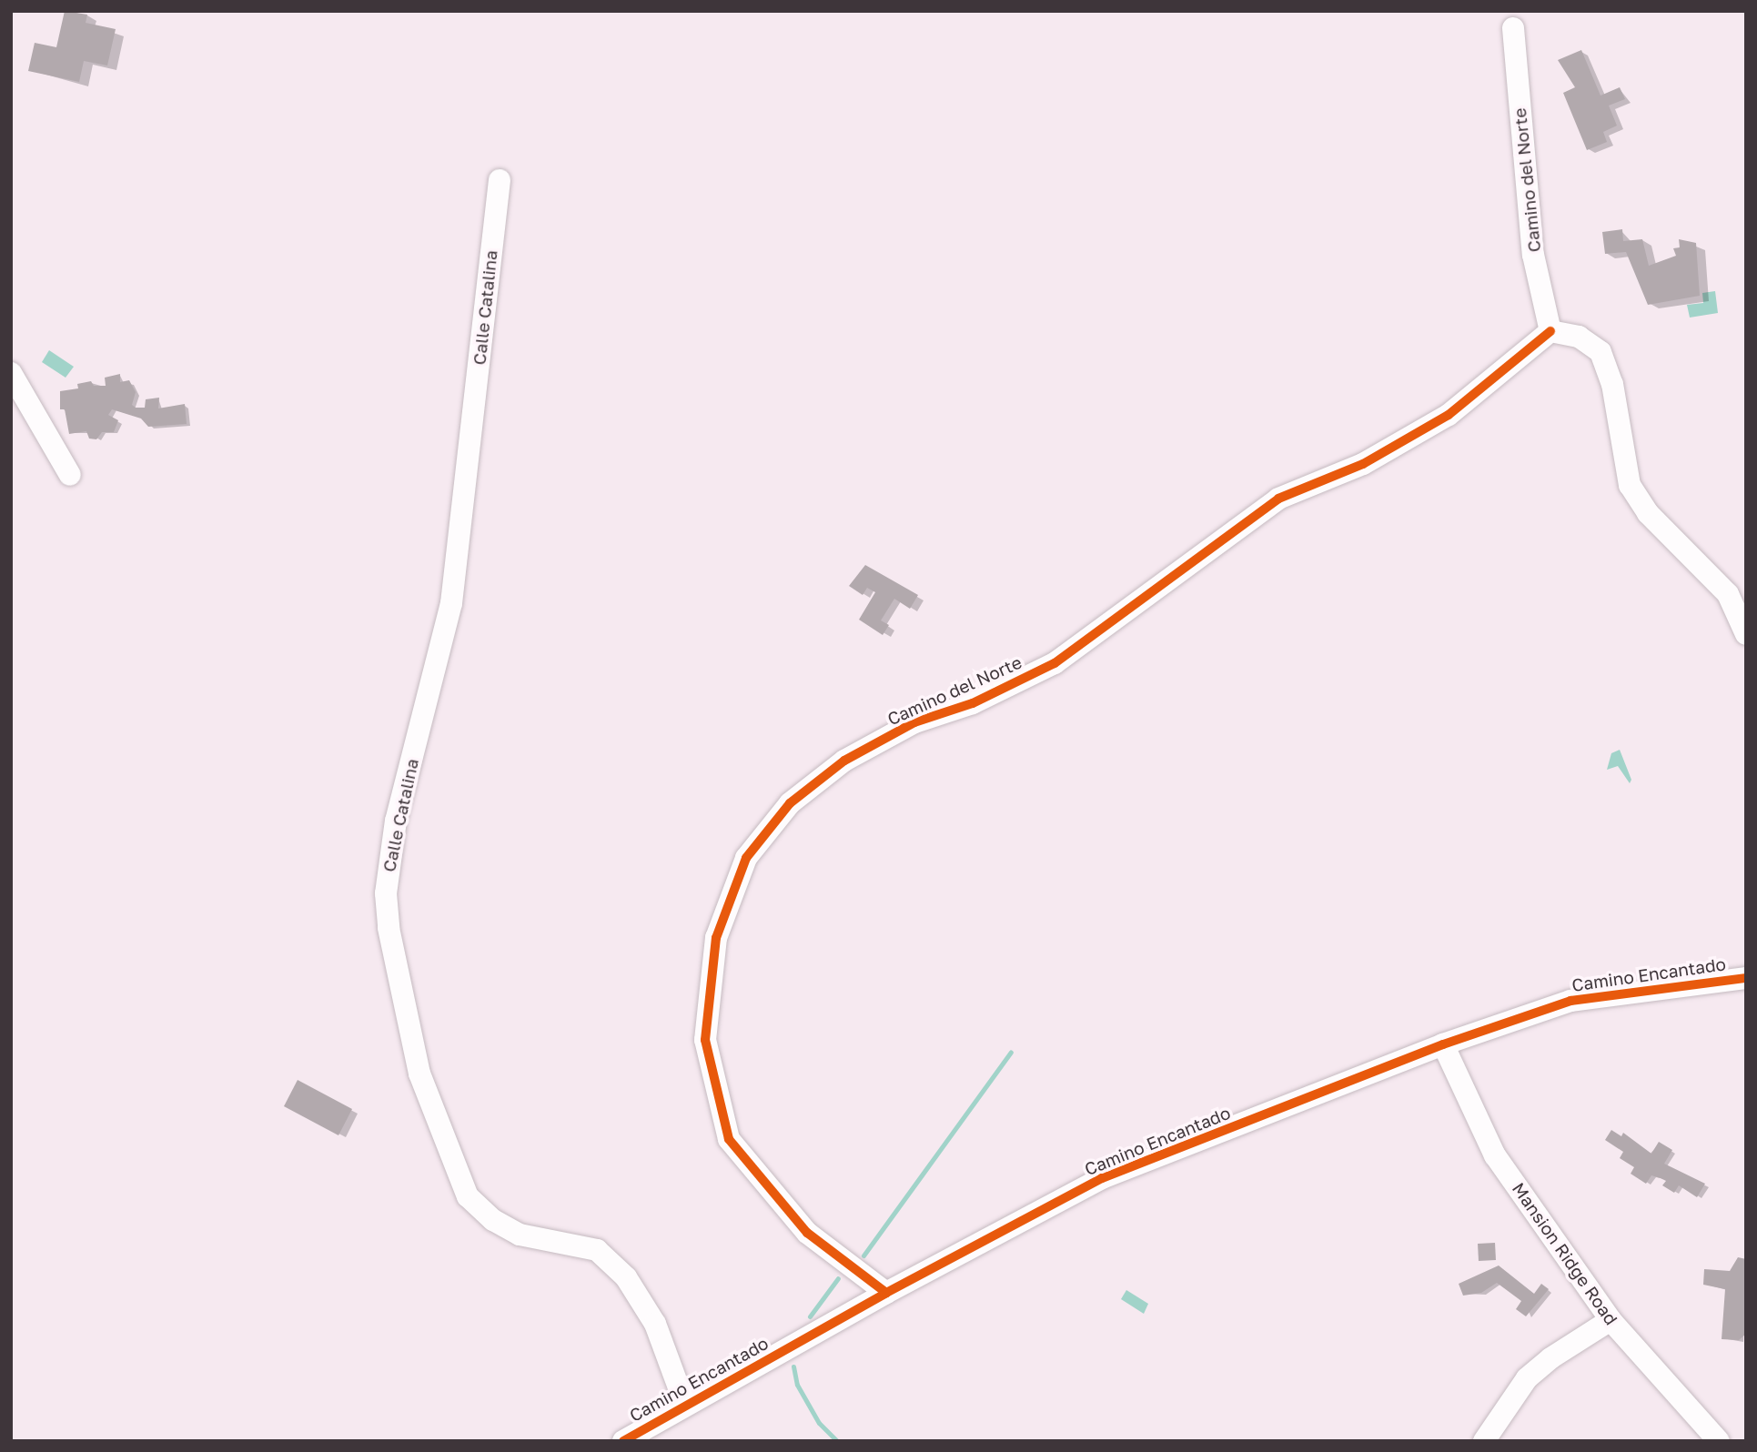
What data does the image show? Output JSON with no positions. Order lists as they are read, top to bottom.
{
  "streets": {
    "street": [
      "Camino del Norte",
      "Calle Catalina",
      "Camino Encantado",
      "Mansion Ridge Road"
    ]
  },
  "crossings": [
    ["Camino del Norte", "Camino Encantado"],
    ["Calle Catalina", "Camino Encantado"],
    ["Camino Encantado", "Mansion Ridge Road"]
  ]
}
